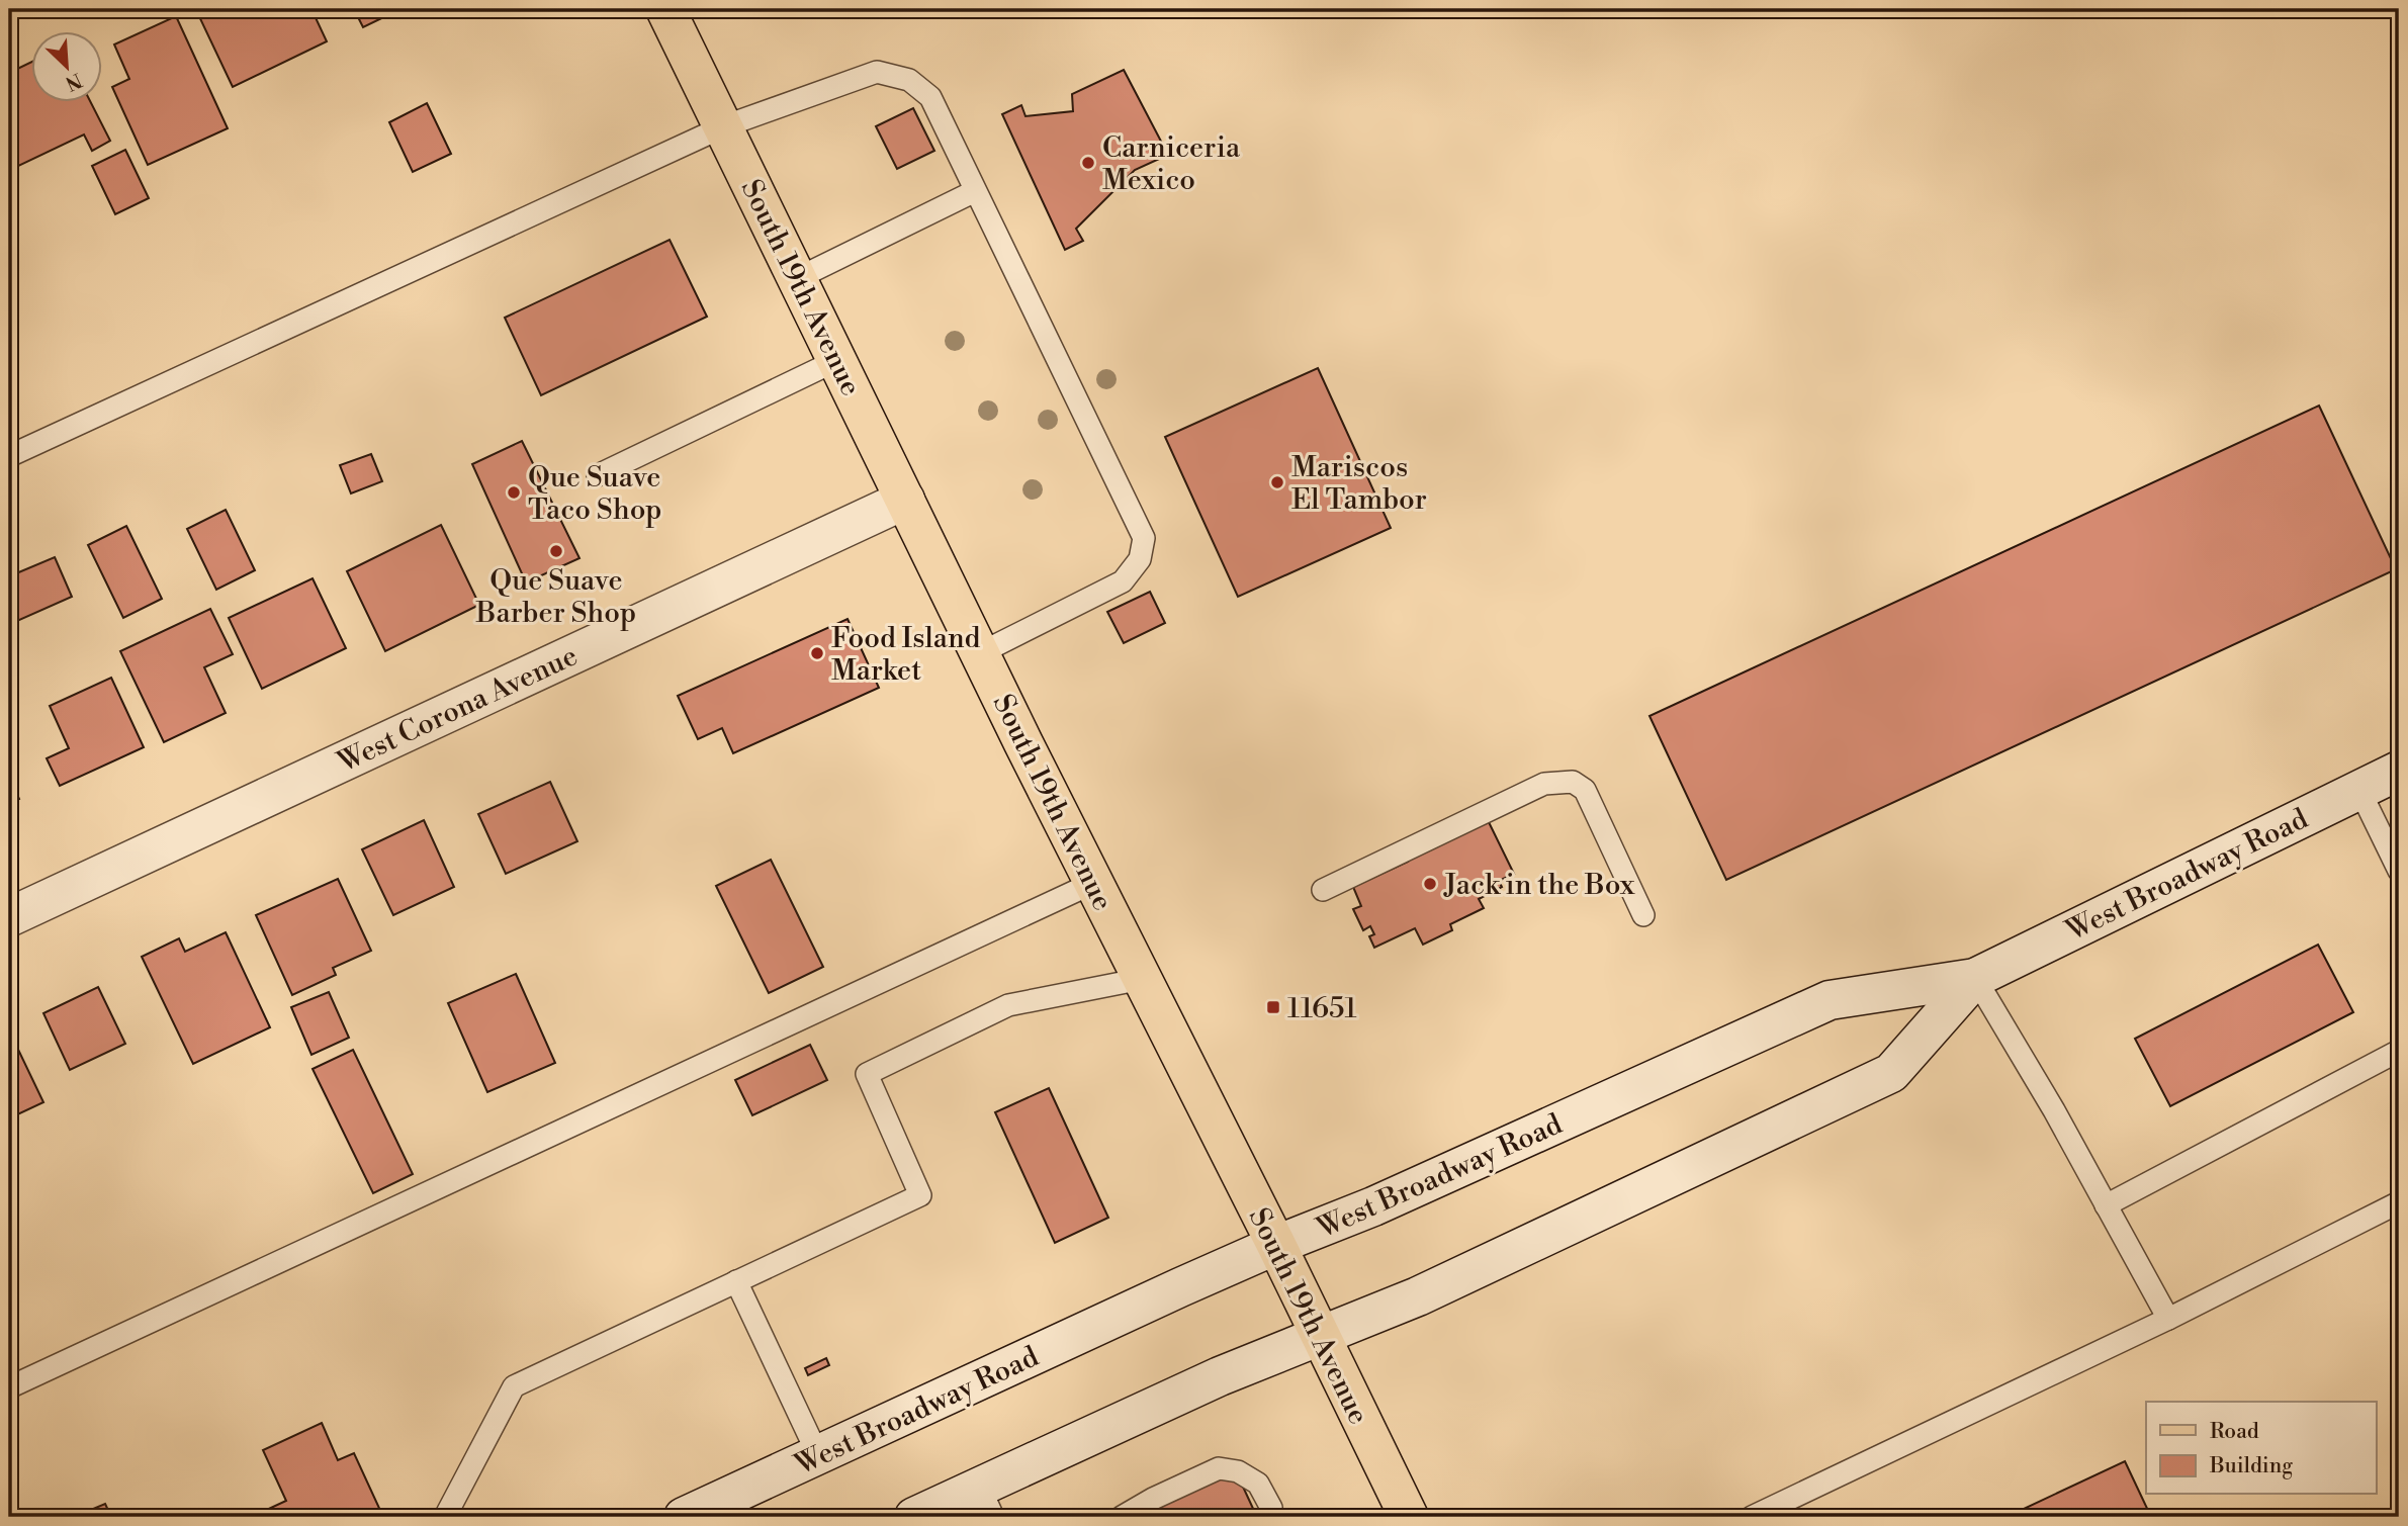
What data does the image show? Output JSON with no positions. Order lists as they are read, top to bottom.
{
  "streets": {
    "main road": ["South 19th Avenue", "West Corona Avenue", "West Broadway Road"]
  },
  "crossings": [
    ["South 19th Avenue", "West Corona Avenue"],
    ["South 19th Avenue", "West Broadway Road"]
  ],
  "places": {
    "other": [
      "Carniceria Mexico",
      "Mariscos El Tambor",
      "Que Suave Taco Shop",
      "Que Suave Barber Shop",
      "Food Island Market",
      "Jack in the Box"
    ],
    "transit": ["11651"]
  },
  "legend": ["Road", "Building"],
  "north": "bottom right"
}
